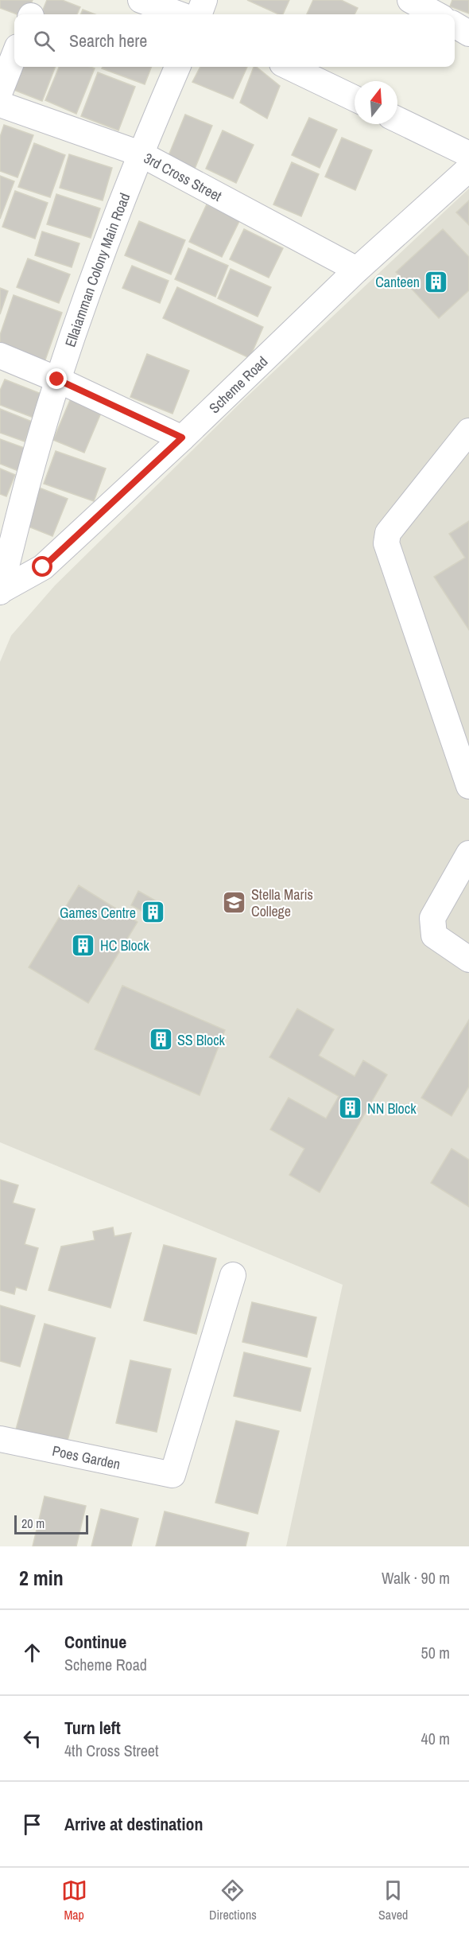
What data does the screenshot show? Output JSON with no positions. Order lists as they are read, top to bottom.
{
  "streets": {
    "street": [
      "3rd Cross Street",
      "Ellaiamman Colony Main Road",
      "Scheme Road",
      "Poes Garden"
    ]
  },
  "crossings": [
    ["3rd Cross Street", "Ellaiamman Colony Main Road"],
    ["3rd Cross Street", "Scheme Road"],
    ["Ellaiamman Colony Main Road", "Scheme Road"]
  ],
  "places": {
    "building": [
      "Canteen",
      "Games Centre",
      "HC Block",
      "SS Block",
      "NN Block"
    ],
    "school or university": ["Stella Maris College"]
  },
  "scale_bar": "20 m",
  "north": "top",
  "page": {
    "search": "Search here",
    "scale": "20 m",
    "heading": ["2 min", "Walk · 90 m"],
    "list": [
      ["Continue", "Scheme Road", "50 m"],
      ["Turn left", "4th Cross Street", "40 m"],
      "Arrive at destination"
    ],
    "nav": ["Map", "Directions", "Saved"]
  }
}
